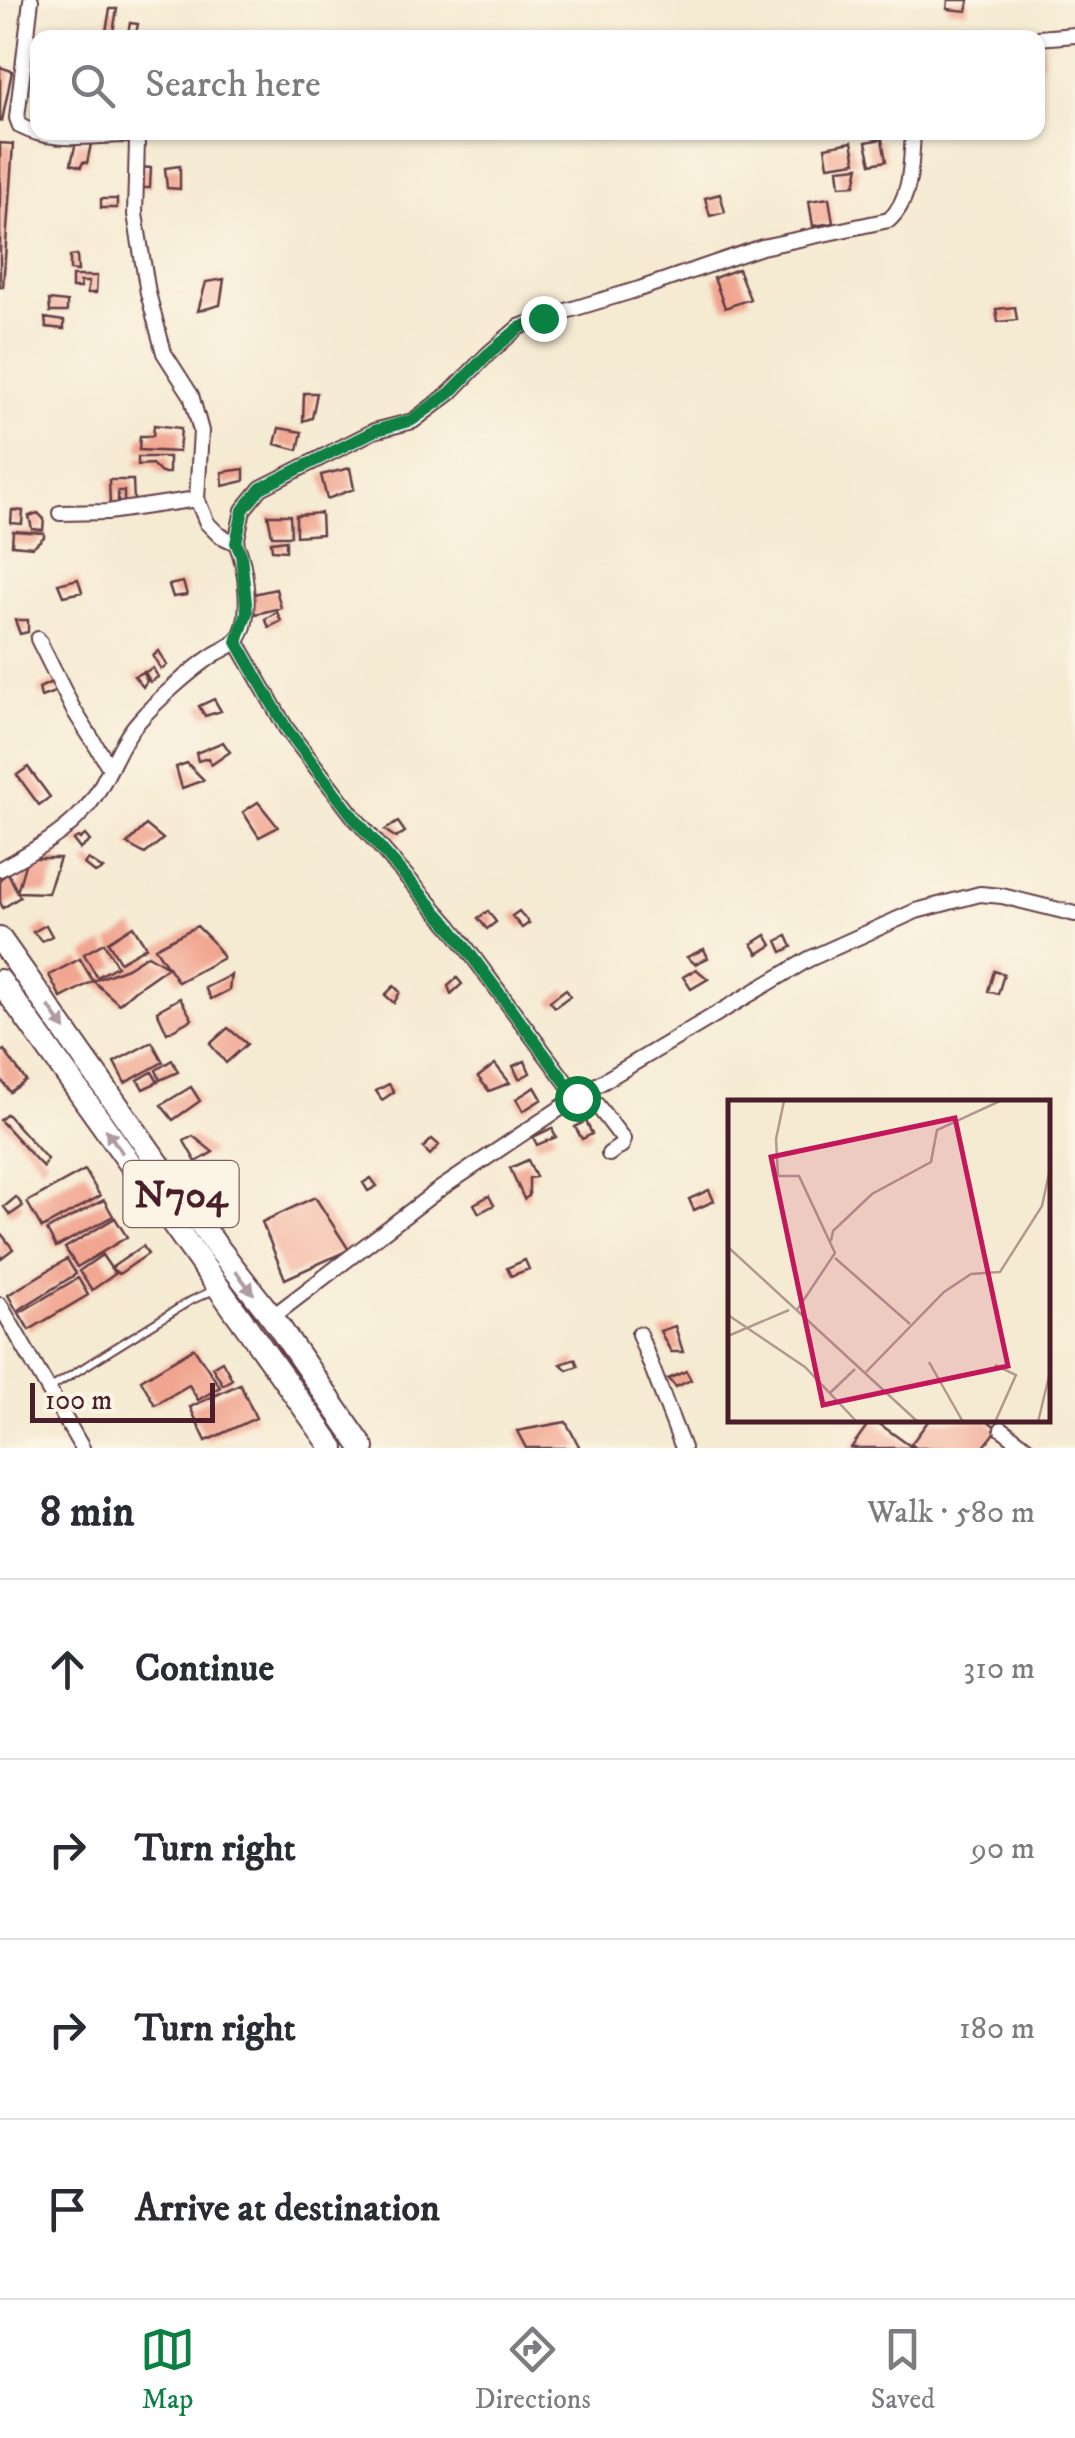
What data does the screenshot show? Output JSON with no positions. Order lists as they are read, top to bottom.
{
  "streets": {
    "highway": ["N704"]
  },
  "scale_bar": "100 m",
  "page": {
    "search": "Search here",
    "scale": "100 m",
    "heading": ["8 min", "Walk · 580 m"],
    "list": [
      ["Continue", "310 m"],
      ["Turn right", "90 m"],
      ["Turn right", "180 m"],
      "Arrive at destination"
    ],
    "nav": ["Map", "Directions", "Saved"]
  }
}
